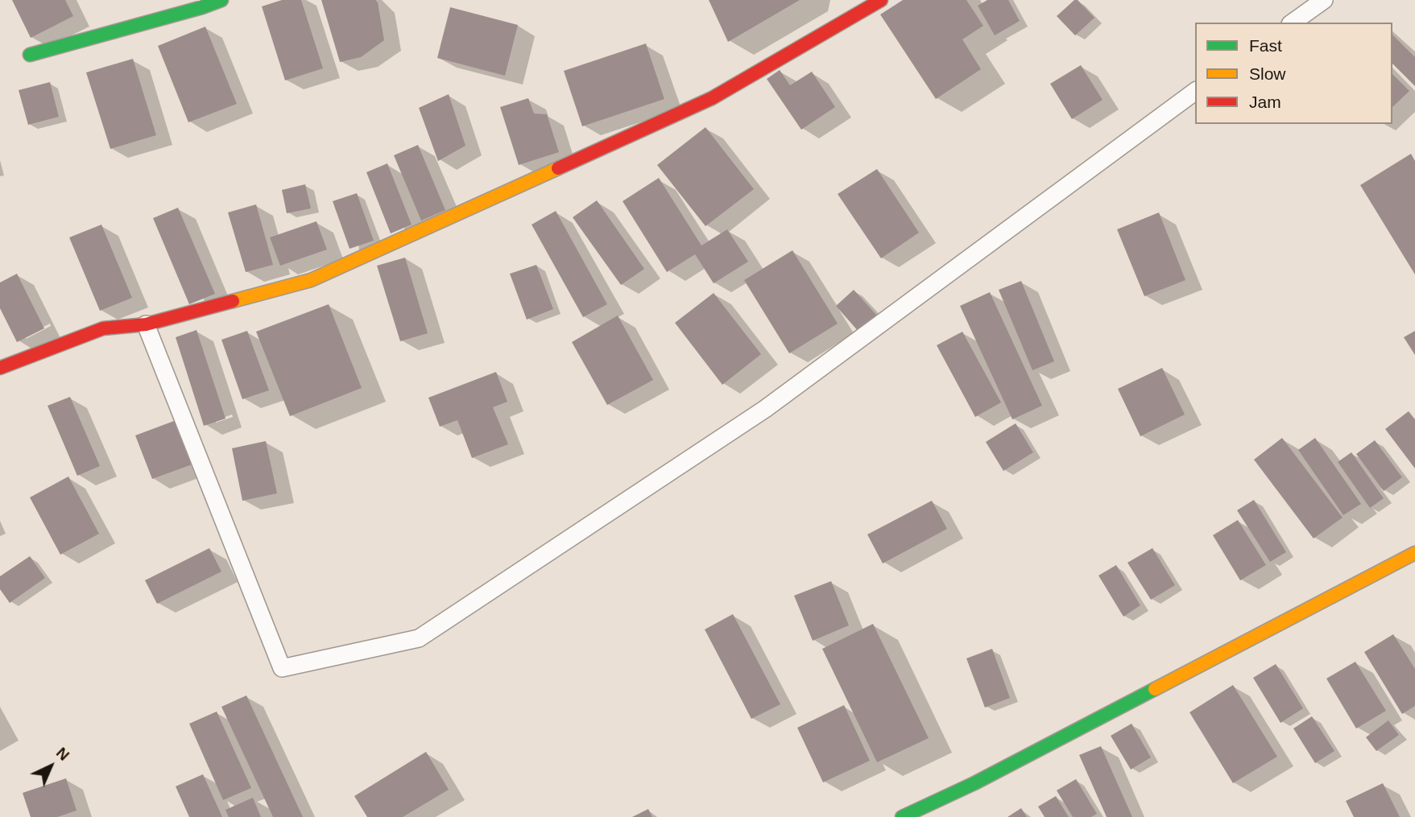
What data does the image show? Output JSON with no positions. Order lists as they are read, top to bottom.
{
  "legend": ["Fast", "Slow", "Jam"],
  "north": "top right"
}
